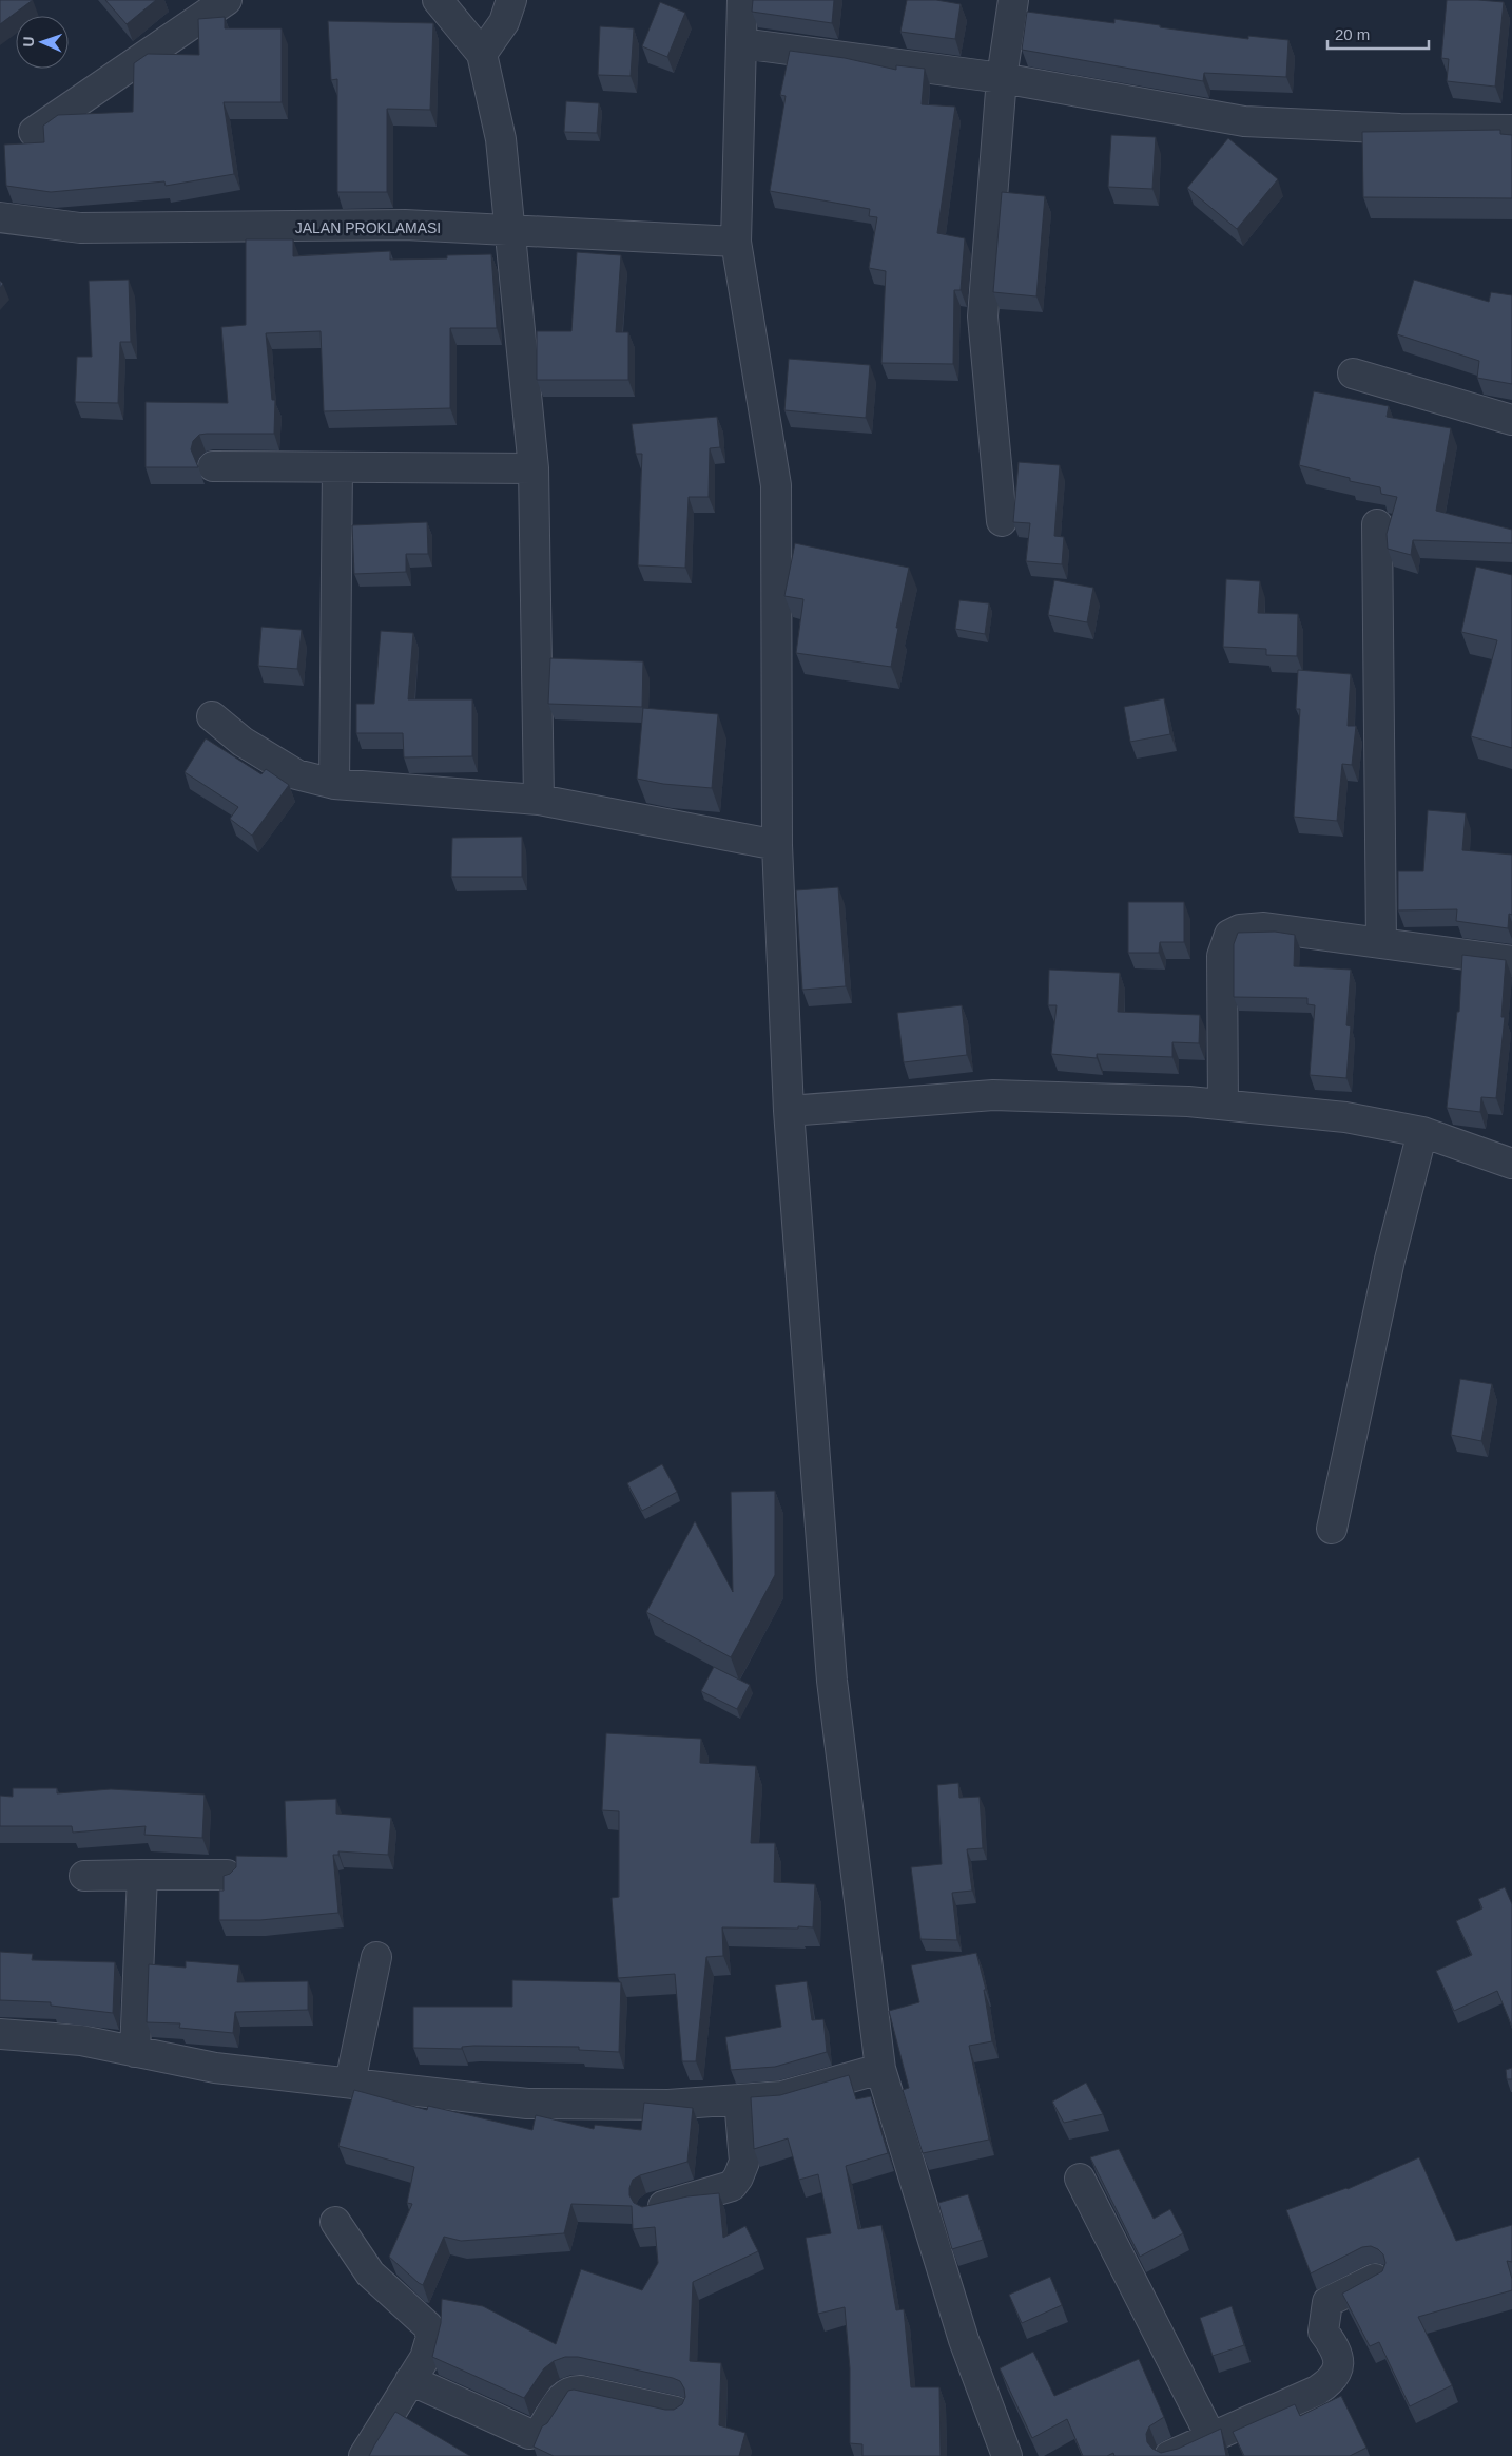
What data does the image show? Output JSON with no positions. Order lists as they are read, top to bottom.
{
  "streets": {
    "street": ["JALAN PROKLAMASI"]
  },
  "scale_bar": "20 m",
  "north": "left"
}
